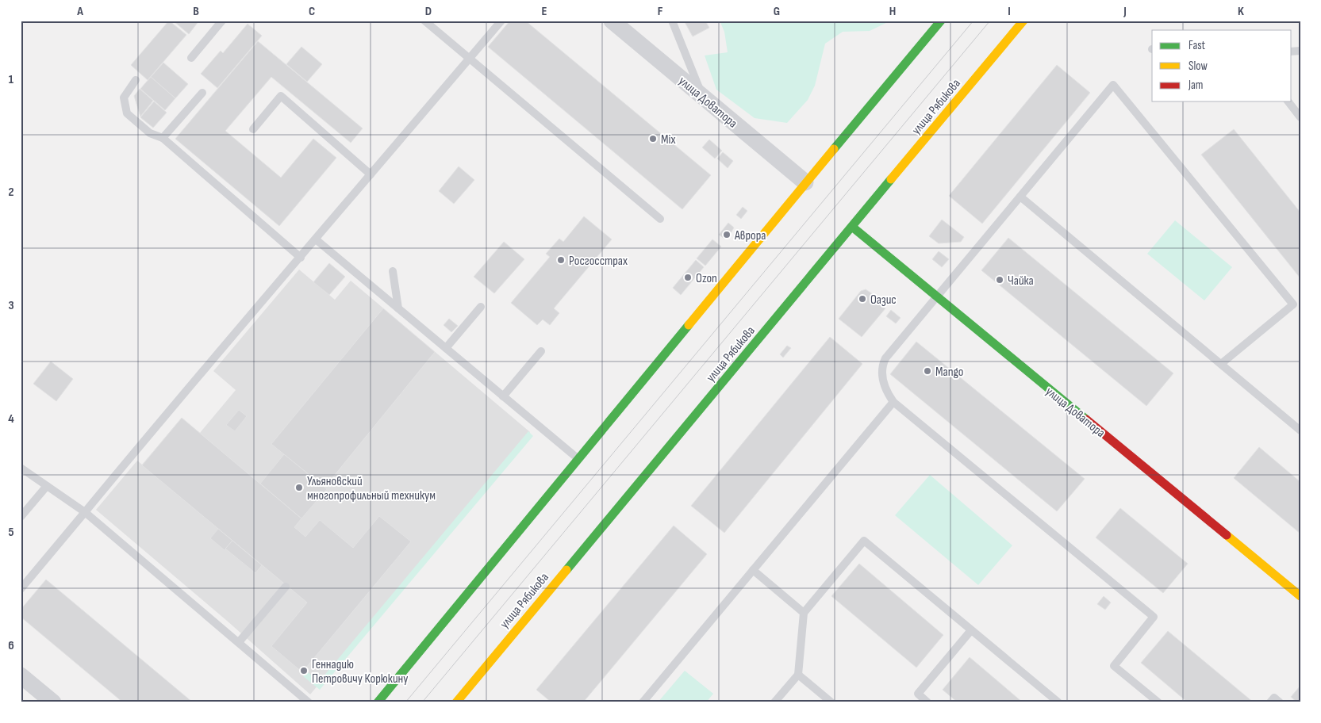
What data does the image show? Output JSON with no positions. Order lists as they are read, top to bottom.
{
  "streets": {
    "main road": ["улица Доватора", "улица Рябикова"]
  },
  "crossings": [
    ["улица Доватора", "улица Рябикова"]
  ],
  "places": [
    "Mix",
    "Аврора",
    "Росгосстрах",
    "Ozon",
    "Чайка",
    "Оазис",
    "Mango",
    "Ульяновский многопрофильный техникум",
    "Геннадию Петровичу Корюкину"
  ],
  "legend": ["Fast", "Slow", "Jam"],
  "grid": {
    "columns": [
      "A",
      "B",
      "C",
      "D",
      "E",
      "F",
      "G",
      "H",
      "I",
      "J",
      "K"
    ],
    "rows": [
      "1",
      "2",
      "3",
      "4",
      "5",
      "6"
    ]
  }
}
